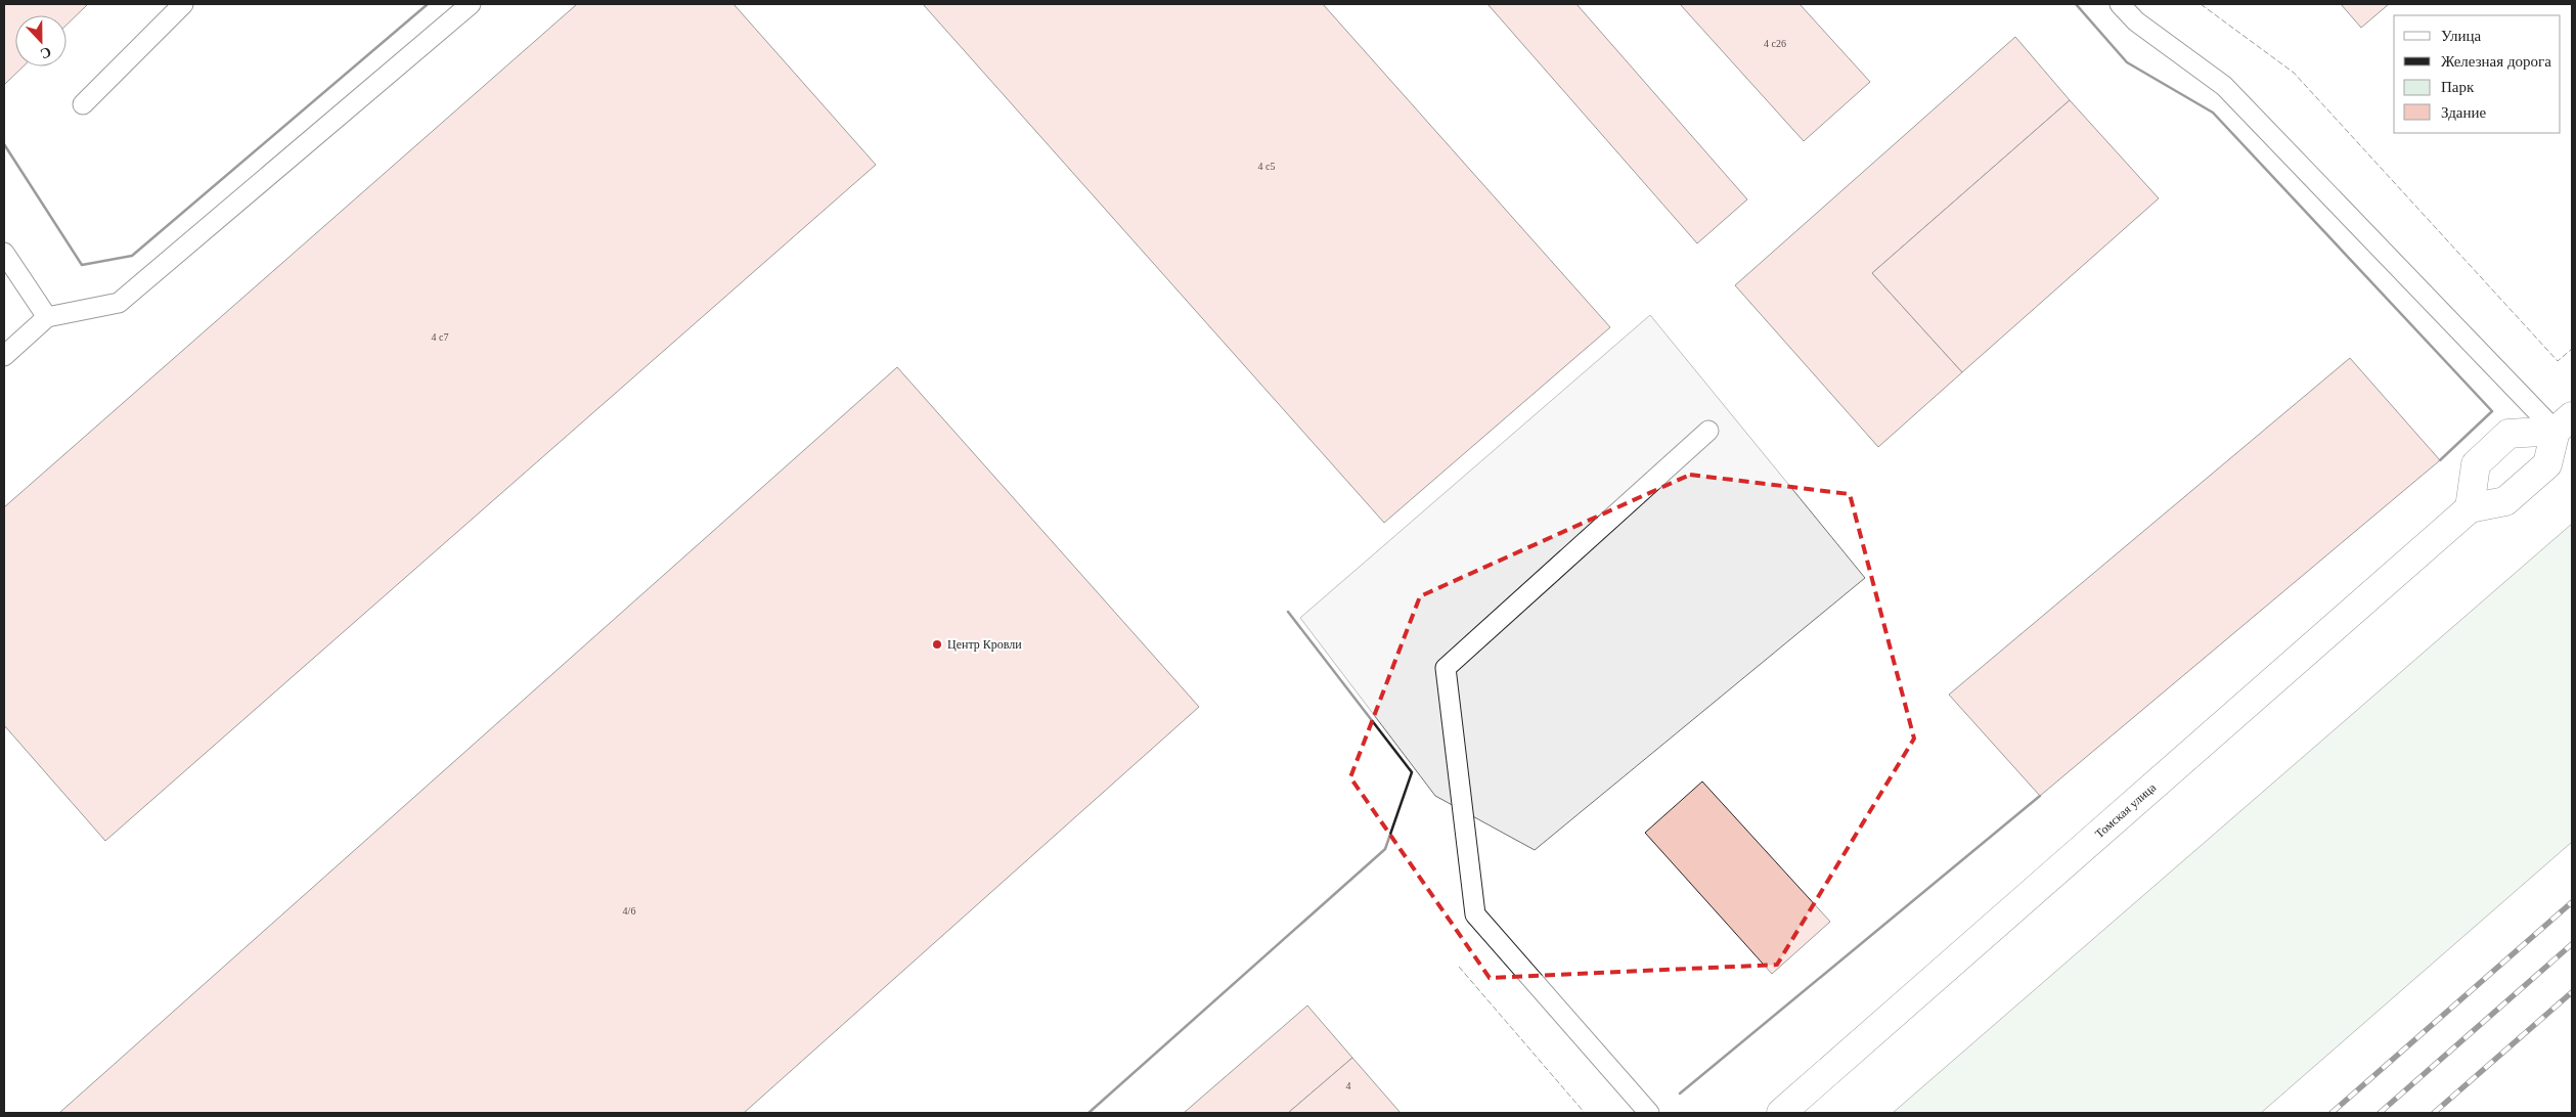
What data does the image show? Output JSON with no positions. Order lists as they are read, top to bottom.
{
  "streets": {
    "street": ["Томская улица"]
  },
  "places": ["Центр Кровли"],
  "house_numbers": [
    "4 с26",
    "4 с5",
    "4 с7",
    "4/6",
    "4"
  ],
  "legend": [
    "Улица",
    "Железная дорога",
    "Парк",
    "Здание"
  ],
  "north": "bottom"
}
